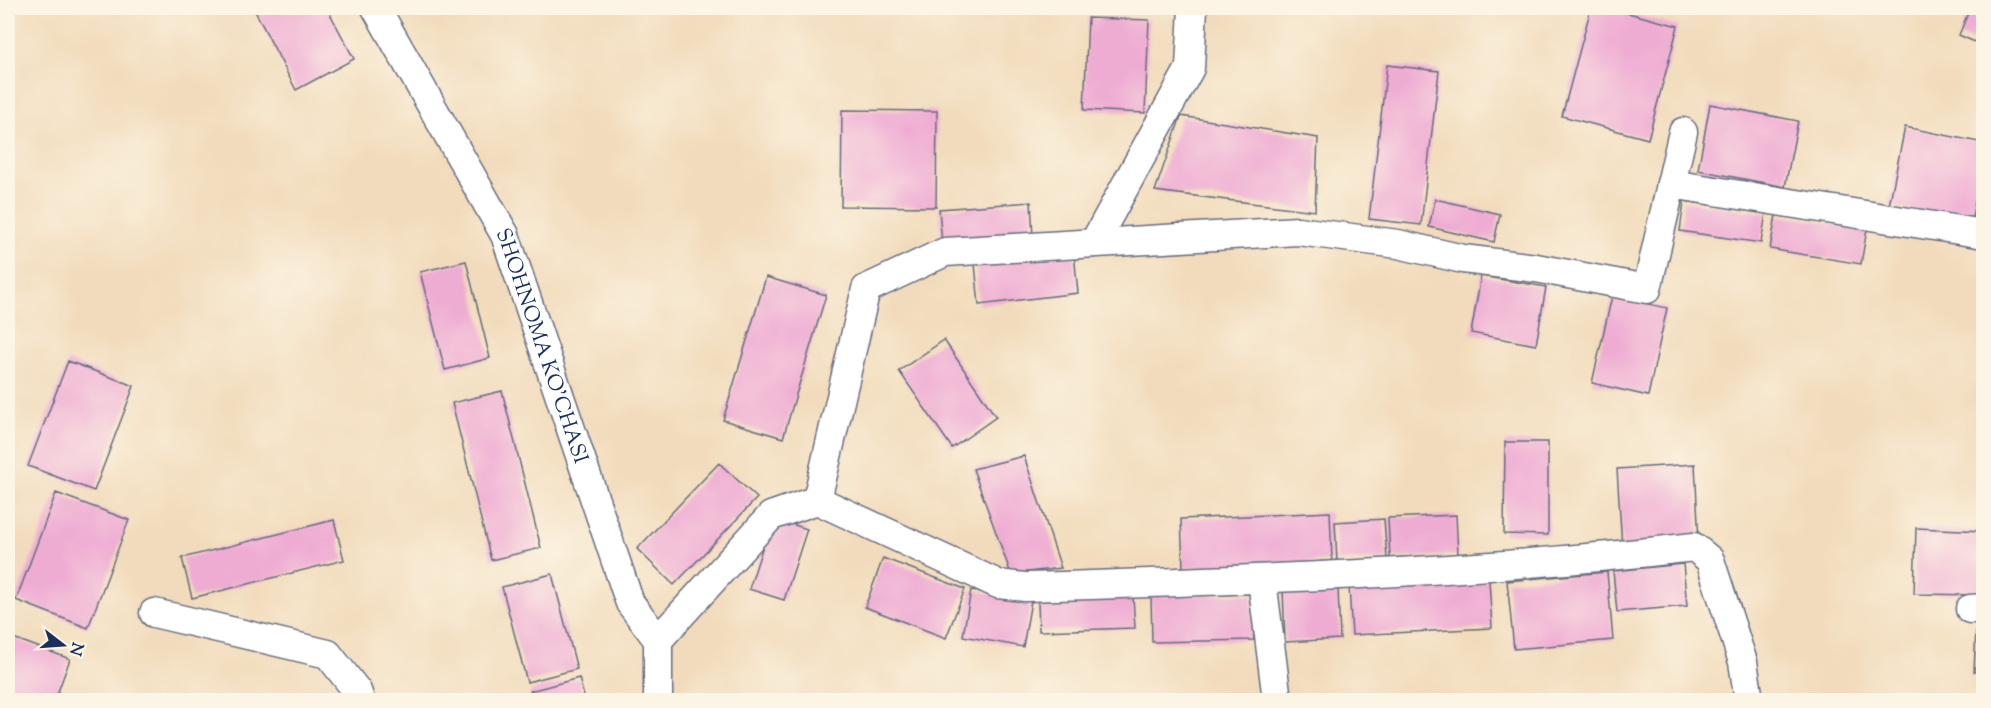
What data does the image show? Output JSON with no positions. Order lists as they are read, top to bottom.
{
  "streets": {
    "street": ["SHOHNOMA KO'CHASI"]
  },
  "north": "right"
}
